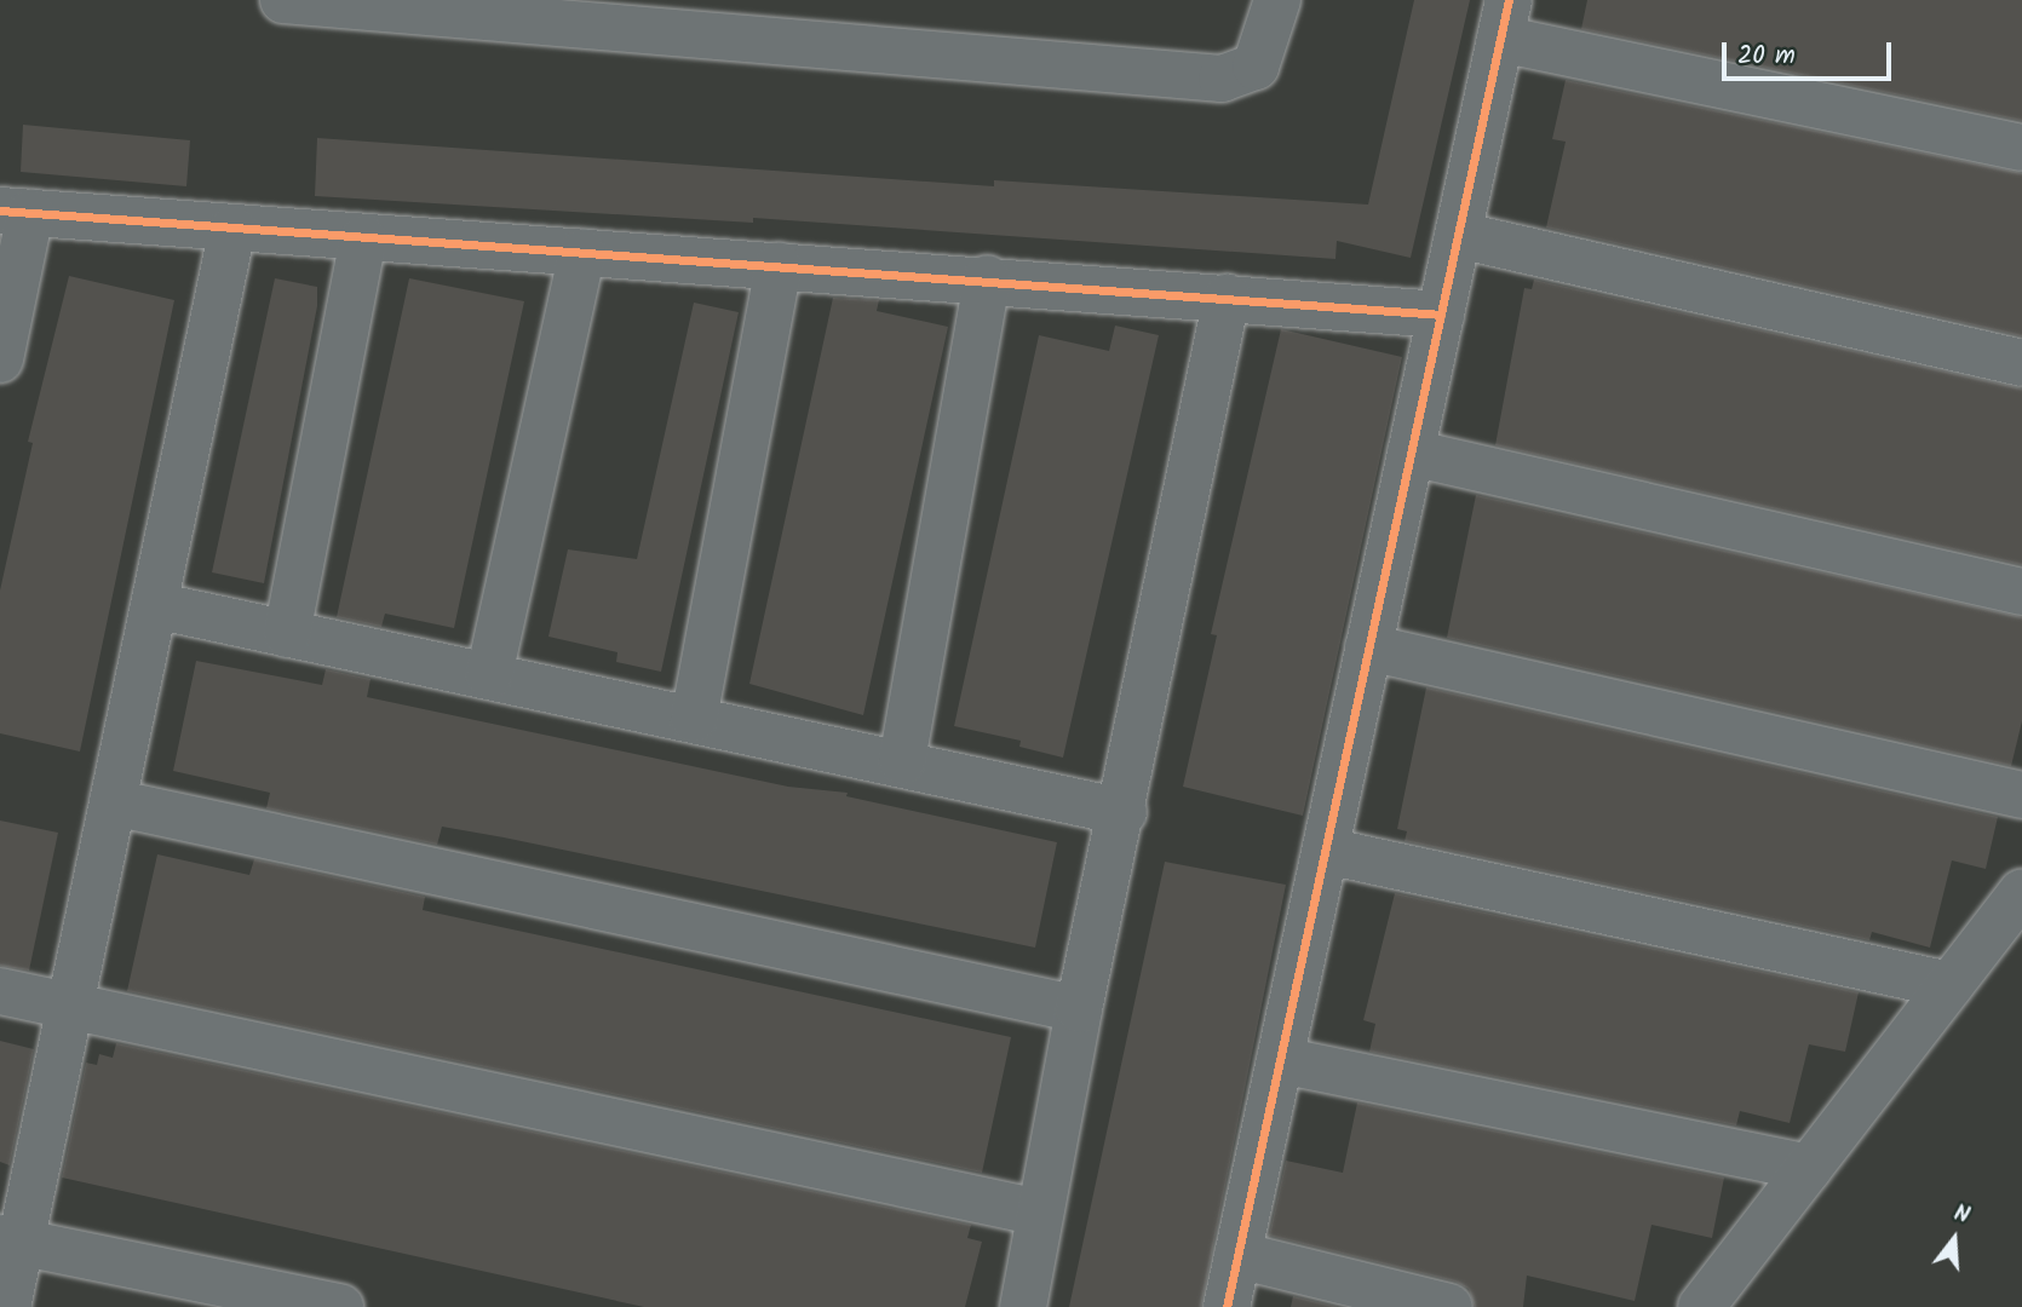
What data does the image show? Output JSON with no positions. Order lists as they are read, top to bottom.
{
  "scale_bar": "20 m",
  "north": "top"
}
